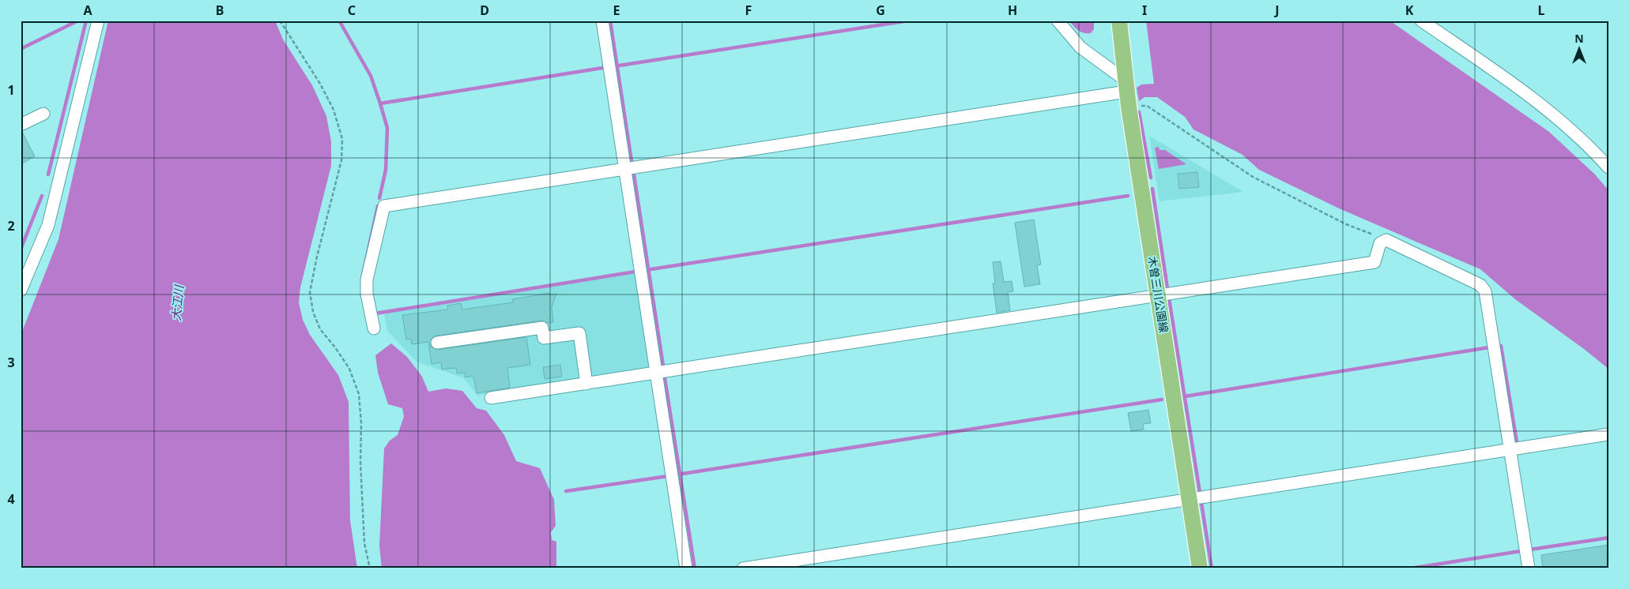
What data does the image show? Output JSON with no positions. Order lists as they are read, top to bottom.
{
  "streets": {
    "main road": ["木曽三川公園線"]
  },
  "water": ["大江川"],
  "north": "top",
  "grid": {
    "columns": [
      "A",
      "B",
      "C",
      "D",
      "E",
      "F",
      "G",
      "H",
      "I",
      "J",
      "K",
      "L"
    ],
    "rows": [
      "1",
      "2",
      "3",
      "4"
    ]
  }
}
